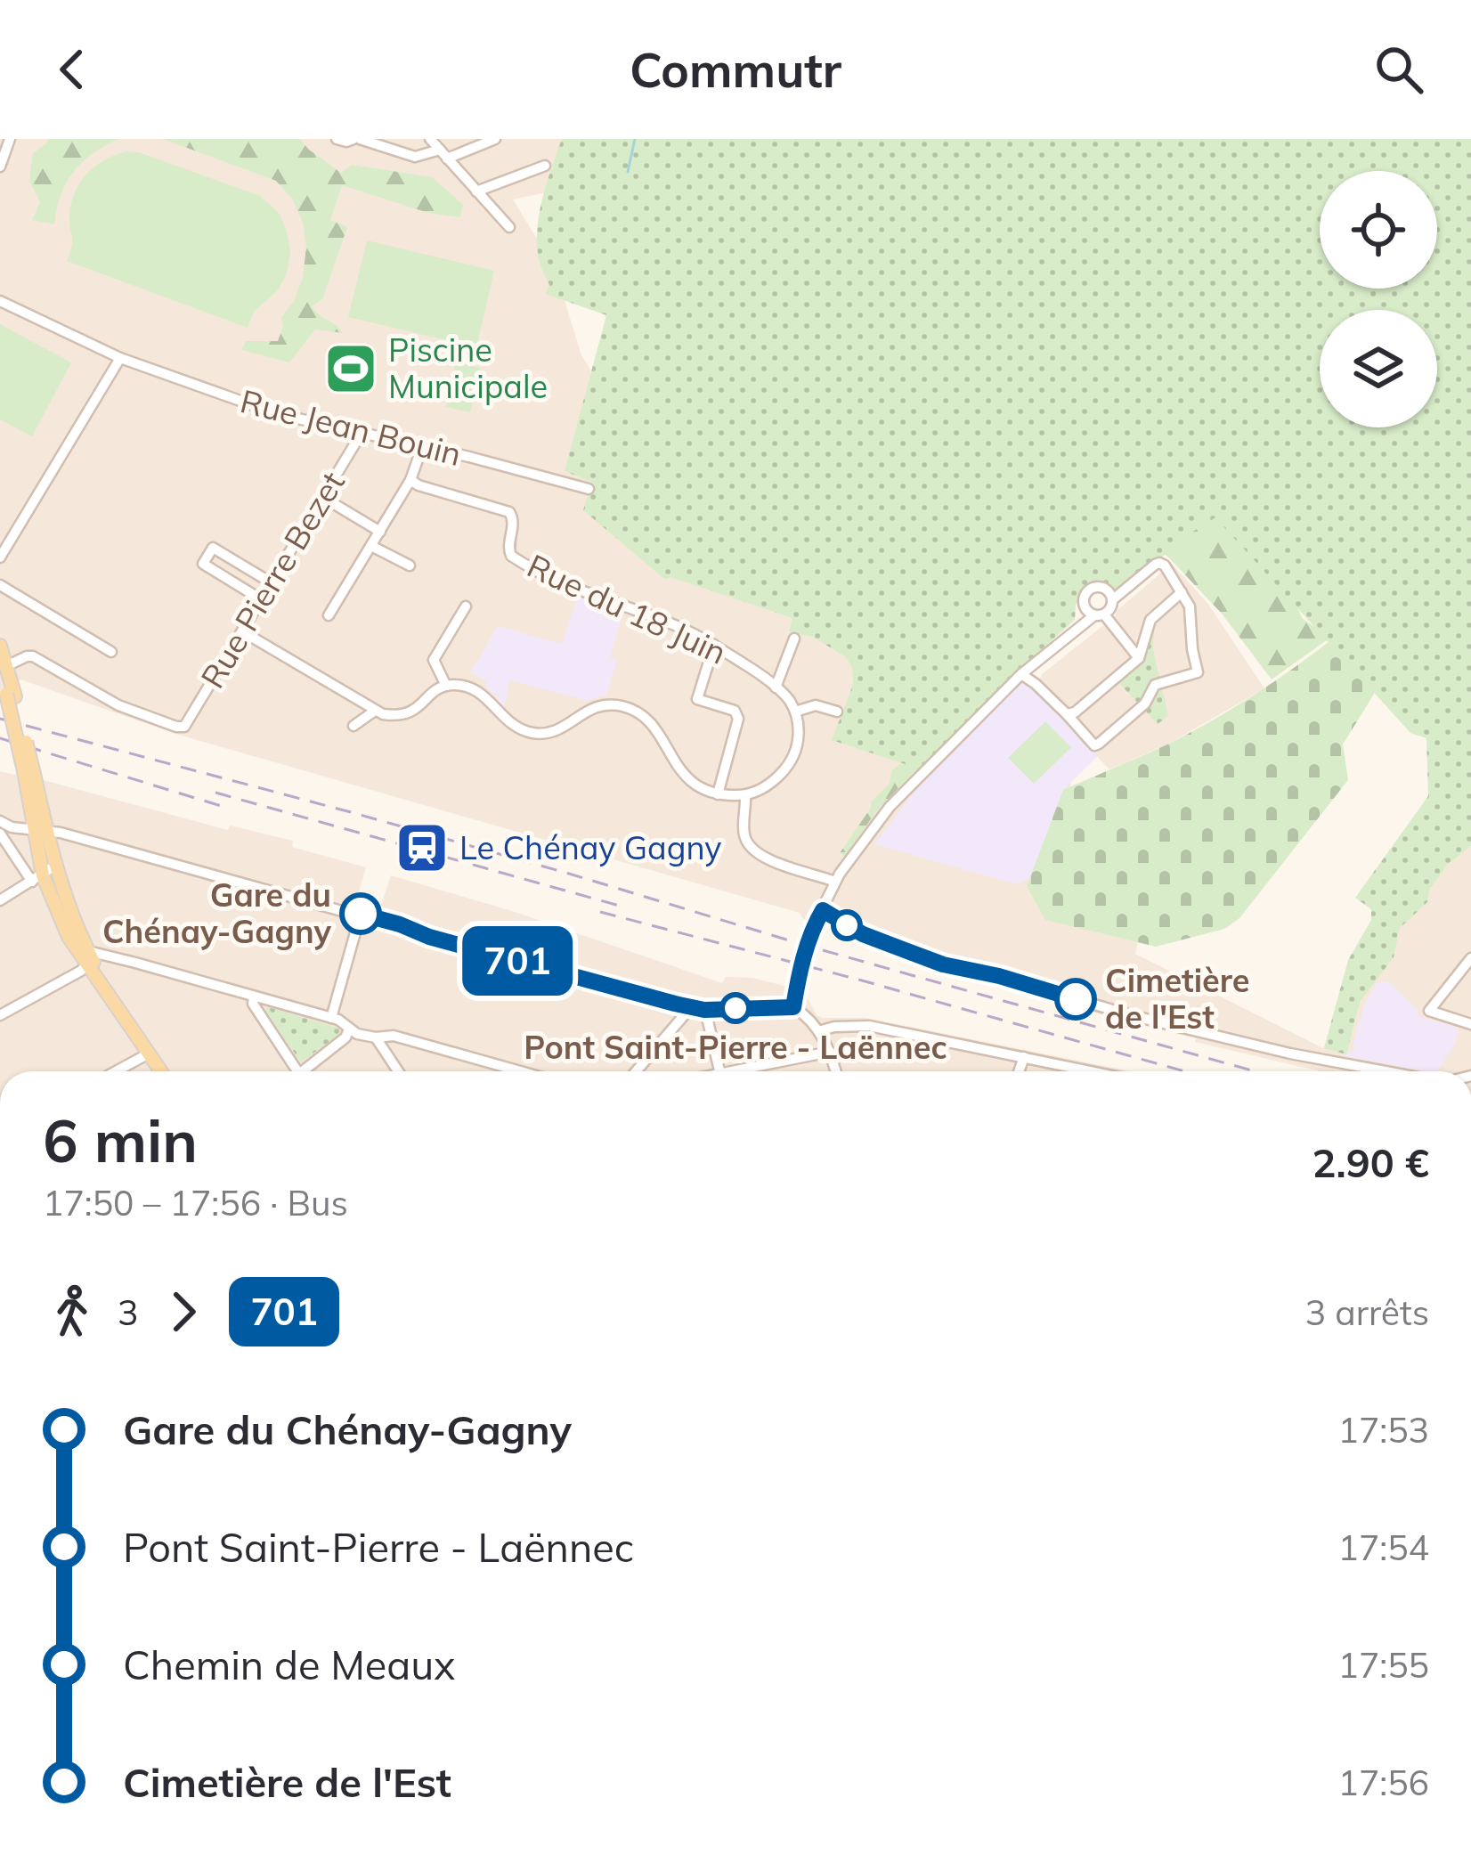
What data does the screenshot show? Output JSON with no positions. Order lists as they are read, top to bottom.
{
  "streets": {
    "street": ["Rue Jean Bouin", "Rue Pierre Bezet", "Rue du 18 Juin"]
  },
  "crossings": [
    ["Rue Jean Bouin", "Rue Pierre Bezet"]
  ],
  "places": {
    "sports": ["Piscine Municipale"],
    "station": ["Le Chénay Gagny"],
    "other": ["Gare du Chénay-Gagny", "Cimetière de l'Est", "Pont Saint-Pierre - Laënnec"]
  },
  "lines": ["bus line 701"],
  "page": {
    "header": "Commutr",
    "on_map": "701",
    "heading": ["6 min", "17:50 – 17:56 · Bus", "2.90 €"],
    "legs": ["3", "701", "3 arrêts"],
    "list": [
      {
        "name": "Gare du Chénay-Gagny",
        "value": "17:53"
      },
      {
        "name": "Pont Saint-Pierre - Laënnec",
        "value": "17:54"
      },
      {
        "name": "Chemin de Meaux",
        "value": "17:55"
      },
      {
        "name": "Cimetière de l'Est",
        "value": "17:56"
      }
    ]
  }
}
